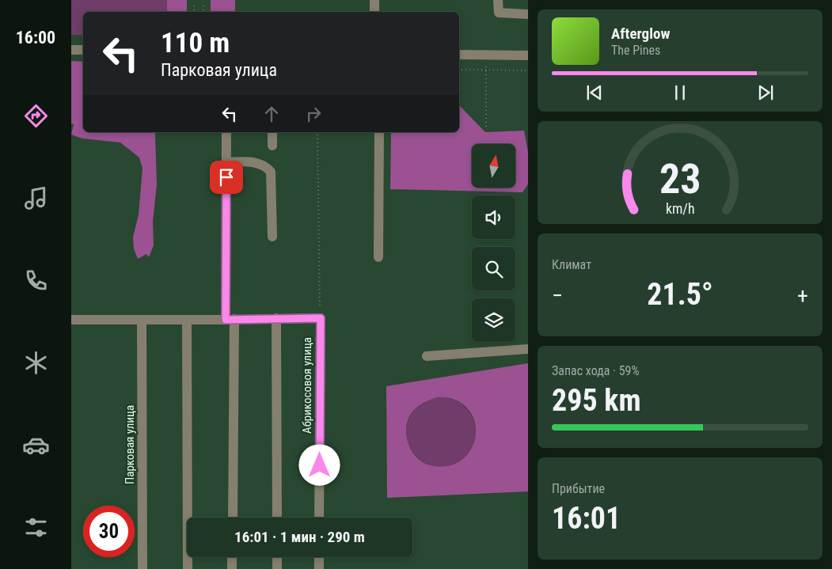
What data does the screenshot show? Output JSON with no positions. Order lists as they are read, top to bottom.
{
  "streets": {
    "street": ["Абрикосовоя улица", "Парковая улица"]
  },
  "north": "top",
  "page": {
    "tabs": "16:00",
    "turn": ["110 m", "Парковая улица"],
    "song": ["Afterglow", "The Pines"],
    "tile": [
      "Климат",
      ["Запас хода · 59%", "295 km"],
      ["Прибытие", "16:01"]
    ],
    "heat": ["−", "21.5°", "+"],
    "limit": "30",
    "trip": "16:01 · 1 мин · 290 m",
    "gauge": ["23", "km/h"]
  }
}
